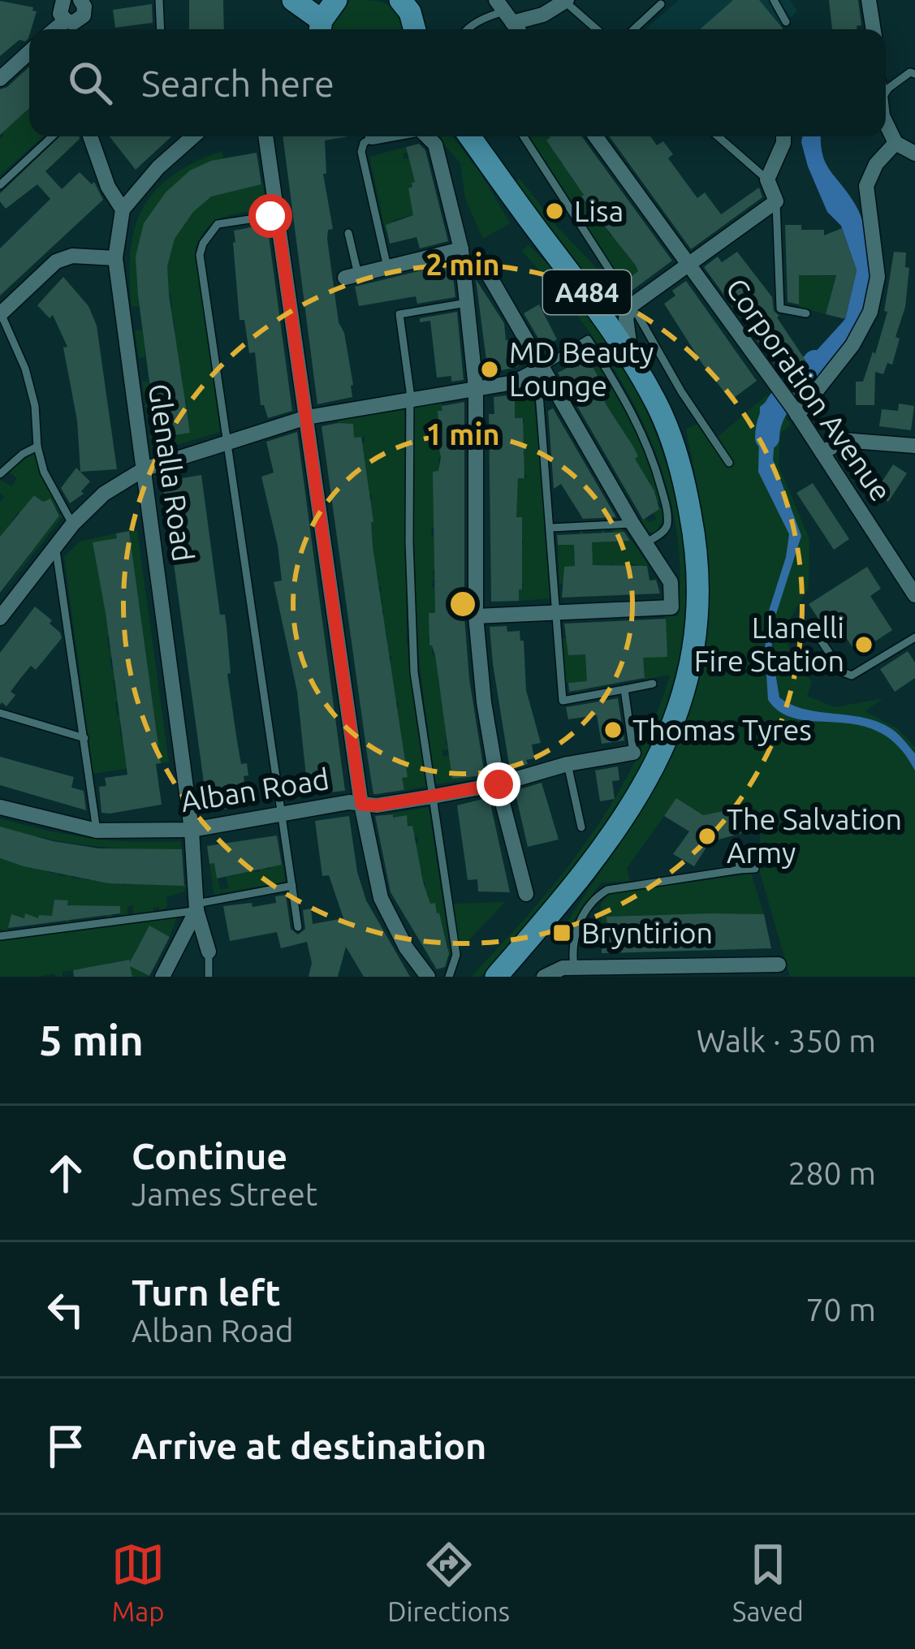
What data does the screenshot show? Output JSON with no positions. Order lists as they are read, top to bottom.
{
  "streets": {
    "main road": ["A484"],
    "street": ["Corporation Avenue", "Glenalla Road", "Alban Road"]
  },
  "crossings": [
    ["Glenalla Road", "Alban Road"]
  ],
  "places": {
    "other": [
      "Lisa",
      "MD Beauty Lounge",
      "Llanelli Fire Station",
      "Thomas Tyres",
      "The Salvation Army"
    ],
    "transit": ["Bryntirion"]
  },
  "page": {
    "search": "Search here",
    "heading": ["5 min", "Walk · 350 m"],
    "list": [
      ["Continue", "James Street", "280 m"],
      ["Turn left", "Alban Road", "70 m"],
      "Arrive at destination"
    ],
    "nav": ["Map", "Directions", "Saved"]
  },
  "rings": ["2 min", "1 min"]
}
